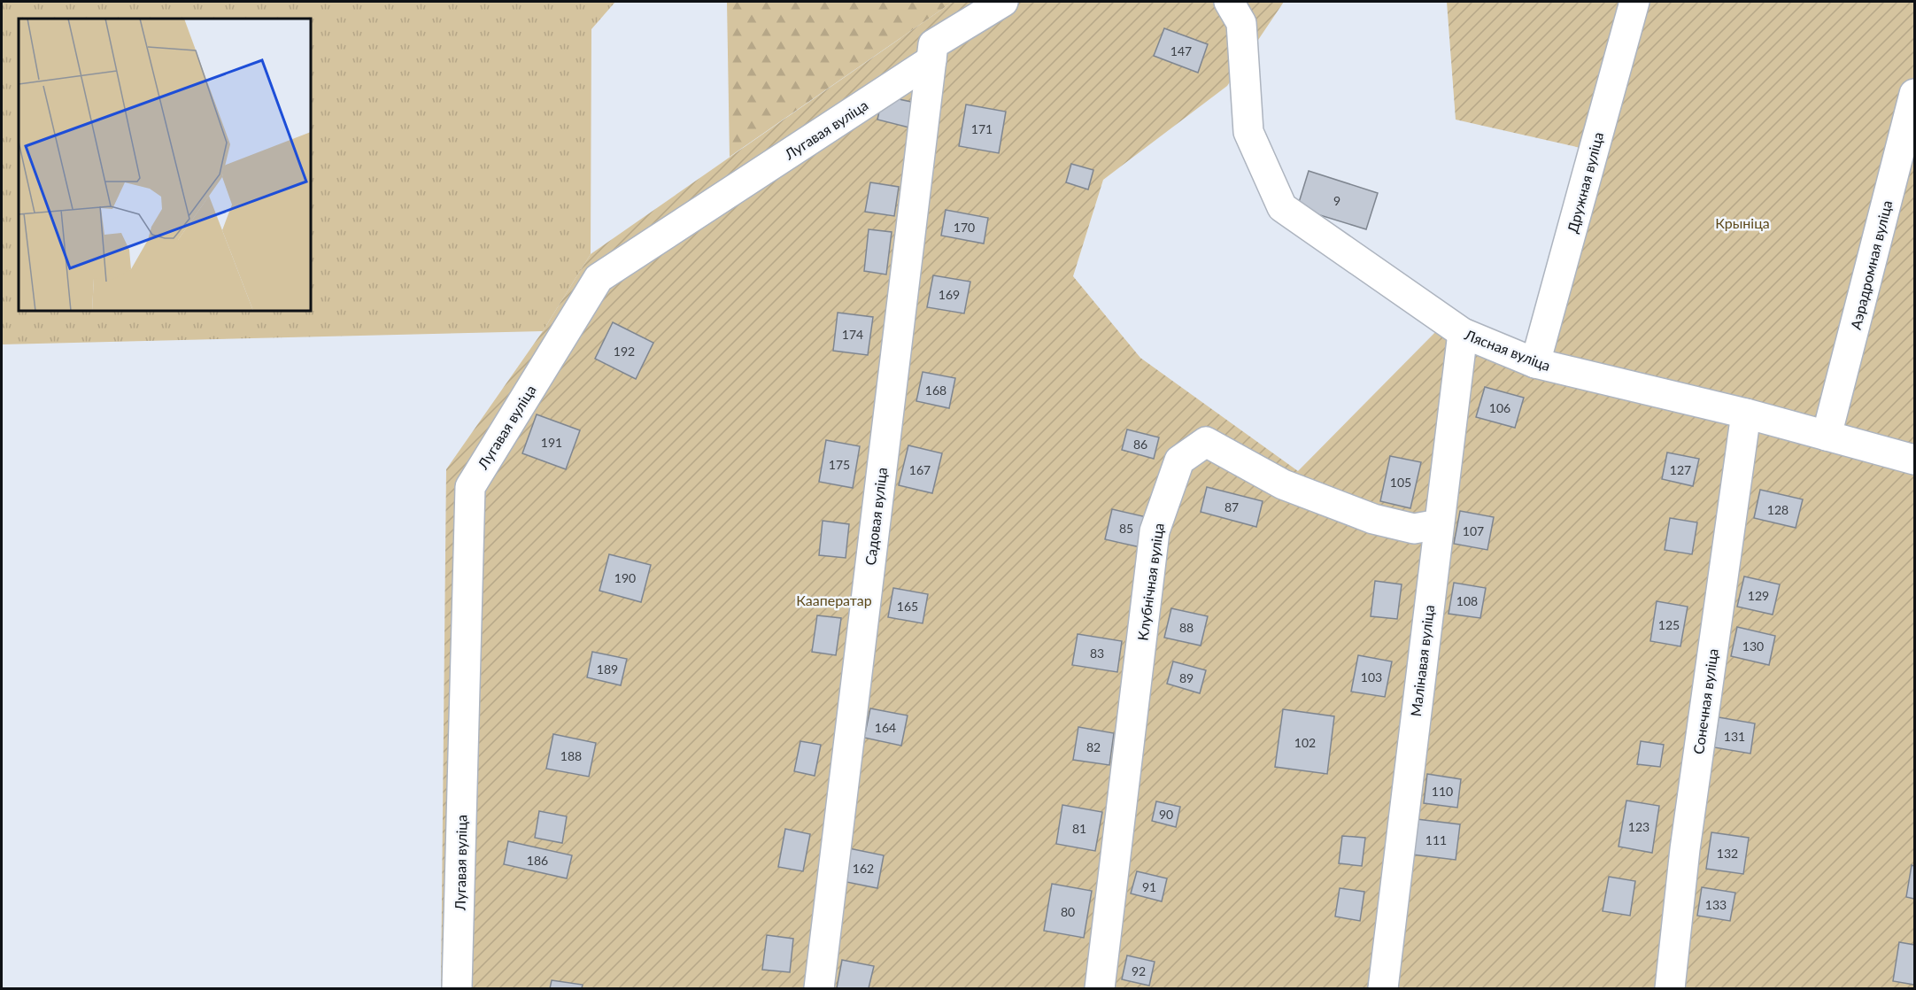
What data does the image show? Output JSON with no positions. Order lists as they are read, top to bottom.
{
  "streets": {
    "street": [
      "Лугавая вуліца",
      "Дружная вуліца",
      "Аэрадромная вуліца",
      "Лясная вуліца",
      "Садовая вуліца",
      "Клубнічная вуліца",
      "Малінавая вуліца",
      "Сонечная вуліца"
    ]
  },
  "crossings": [
    ["Лугавая вуліца", "Садовая вуліца"],
    ["Дружная вуліца", "Лясная вуліца"],
    ["Аэрадромная вуліца", "Лясная вуліца"],
    ["Лясная вуліца", "Малінавая вуліца"],
    ["Лясная вуліца", "Сонечная вуліца"],
    ["Клубнічная вуліца", "Малінавая вуліца"]
  ],
  "parks": ["Крыніца", "Кааператар"],
  "house_numbers": [
    "147",
    "171",
    "9",
    "170",
    "169",
    "174",
    "192",
    "168",
    "106",
    "191",
    "86",
    "175",
    "167",
    "127",
    "105",
    "87",
    "128",
    "85",
    "107",
    "190",
    "129",
    "108",
    "165",
    "125",
    "88",
    "130",
    "83",
    "189",
    "103",
    "89",
    "164",
    "131",
    "102",
    "82",
    "188",
    "110",
    "90",
    "123",
    "81",
    "111",
    "132",
    "186",
    "162",
    "91",
    "133",
    "80",
    "92"
  ]
}
